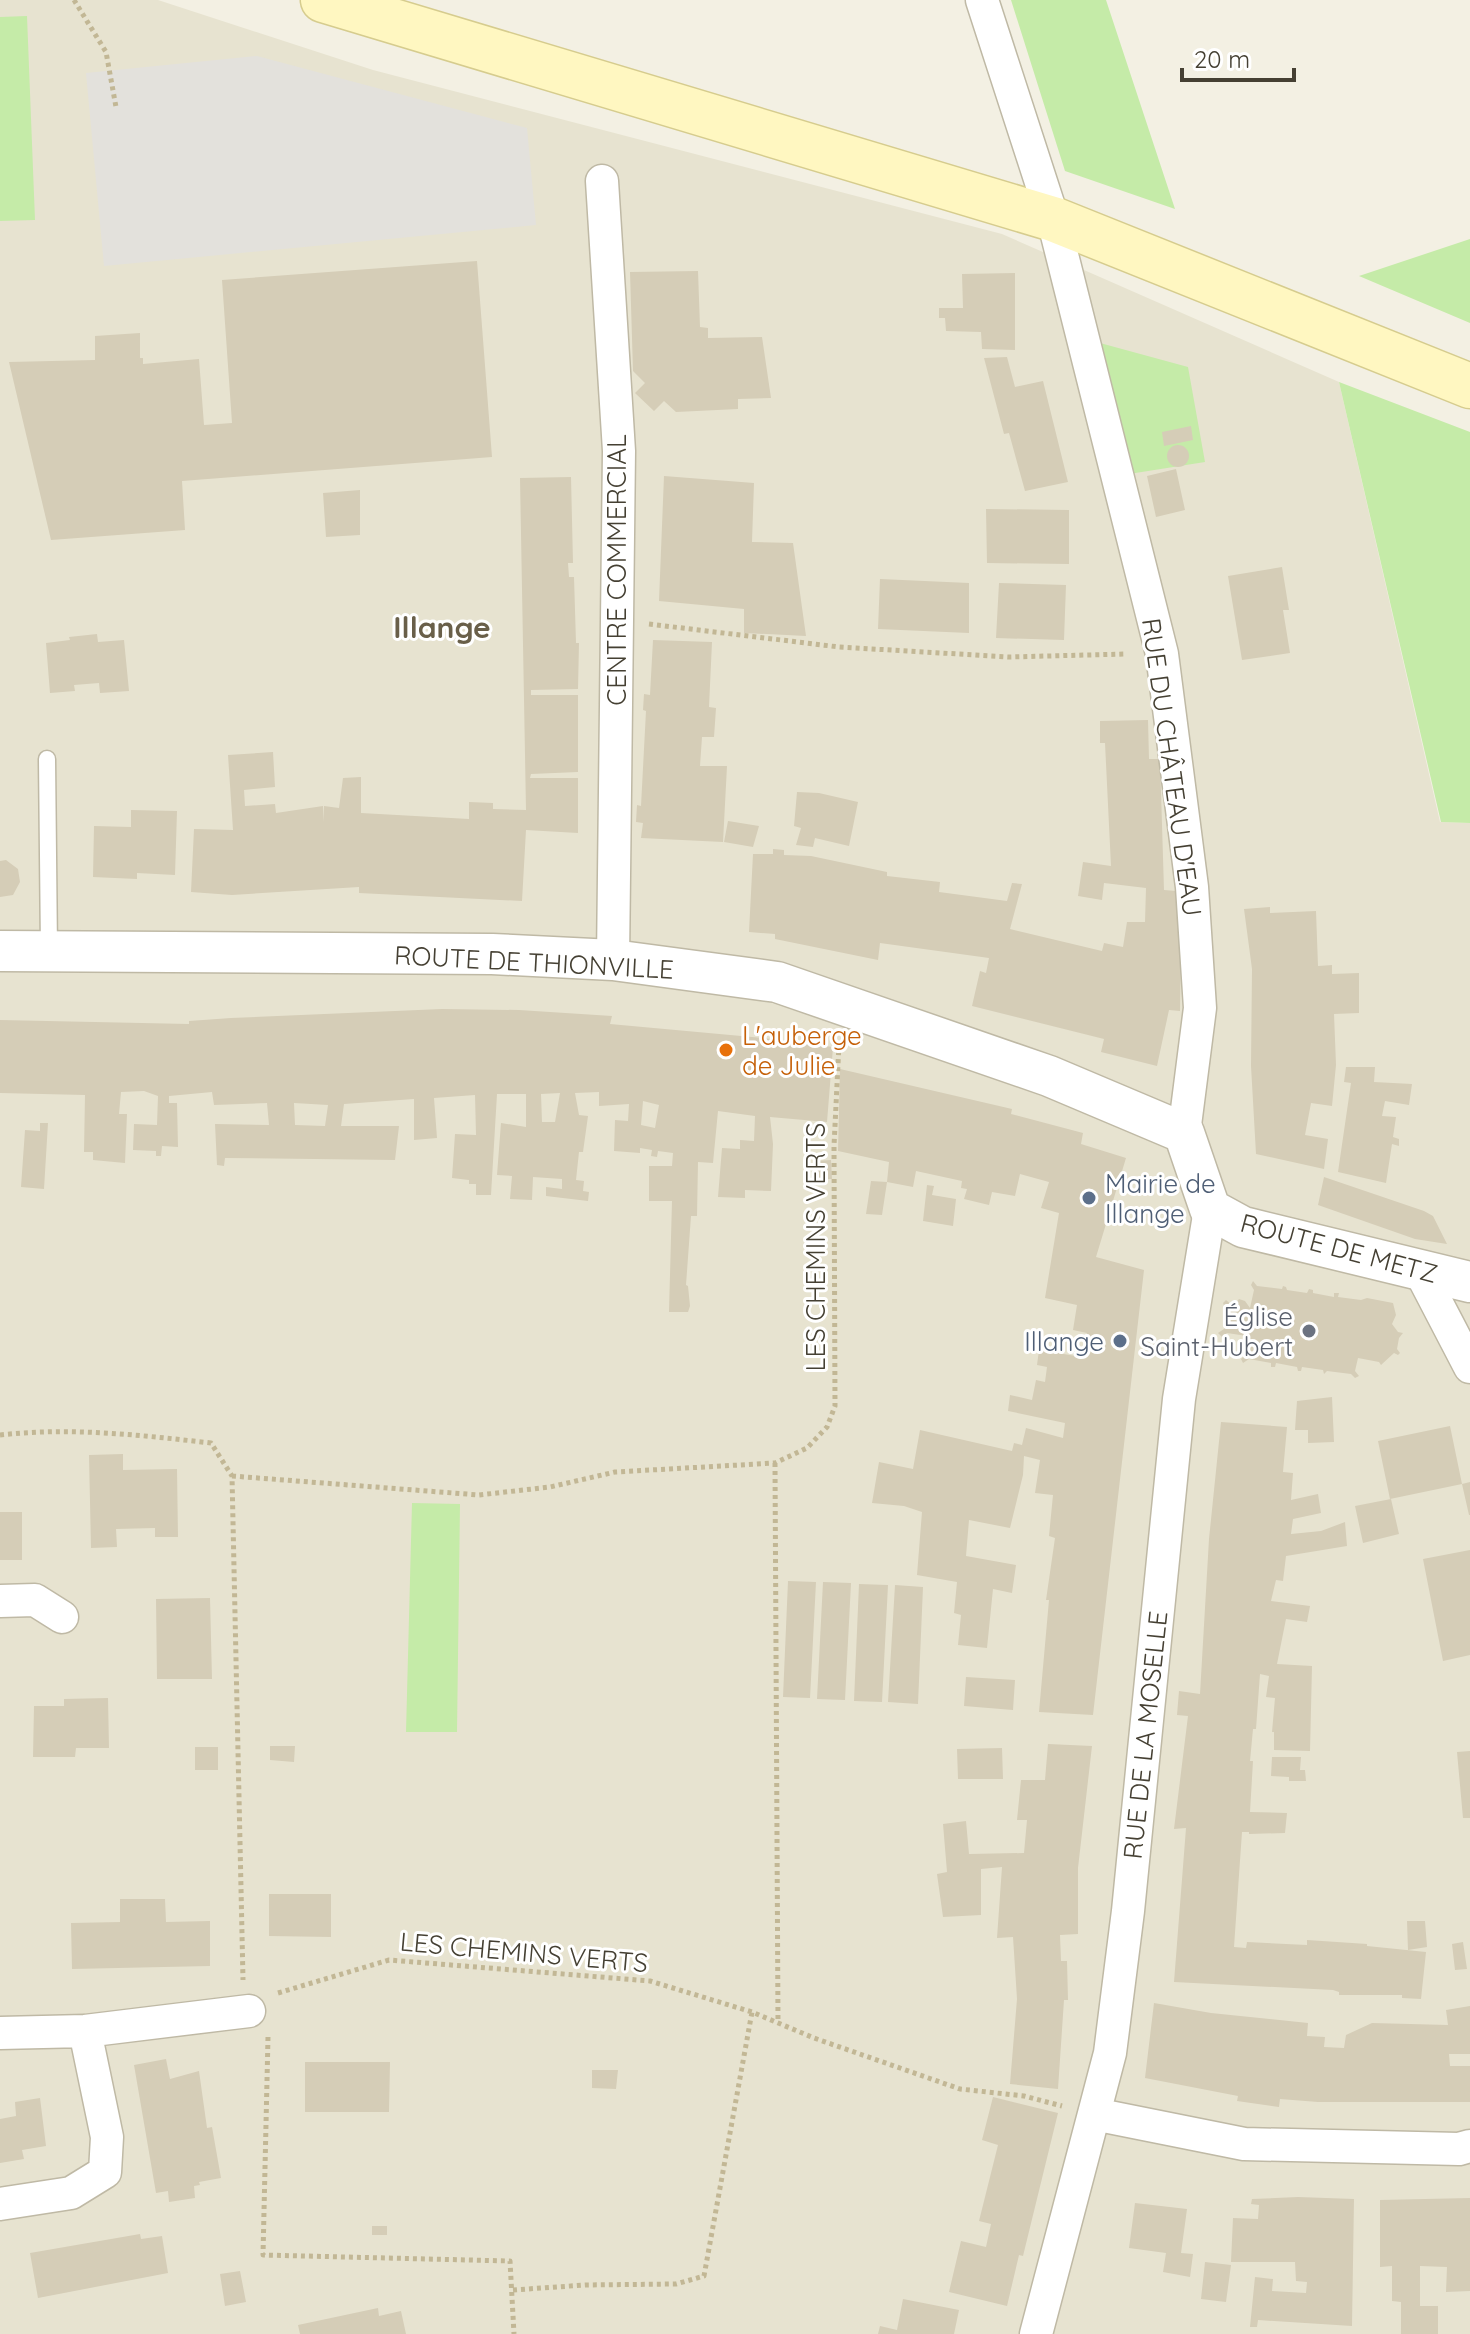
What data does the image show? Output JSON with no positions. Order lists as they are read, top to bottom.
{
  "streets": {
    "street": [
      "CENTRE COMMERCIAL",
      "RUE DU CHÂTEAU D'EAU",
      "ROUTE DE THIONVILLE",
      "ROUTE DE METZ",
      "RUE DE LA MOSELLE"
    ],
    "path": ["LES CHEMINS VERTS"]
  },
  "crossings": [
    ["CENTRE COMMERCIAL", "ROUTE DE THIONVILLE"],
    ["RUE DU CHÂTEAU D'EAU", "ROUTE DE THIONVILLE"],
    ["RUE DU CHÂTEAU D'EAU", "RUE DE LA MOSELLE"],
    ["ROUTE DE THIONVILLE", "LES CHEMINS VERTS"],
    ["ROUTE DE THIONVILLE", "RUE DE LA MOSELLE"],
    ["LES CHEMINS VERTS", "RUE DE LA MOSELLE"],
    ["ROUTE DE METZ", "RUE DE LA MOSELLE"]
  ],
  "districts": ["Illange"],
  "places": [
    "L'auberge de Julie",
    "Mairie de Illange",
    "Église Saint-Hubert",
    "Illange"
  ],
  "scale_bar": "20 m"
}
